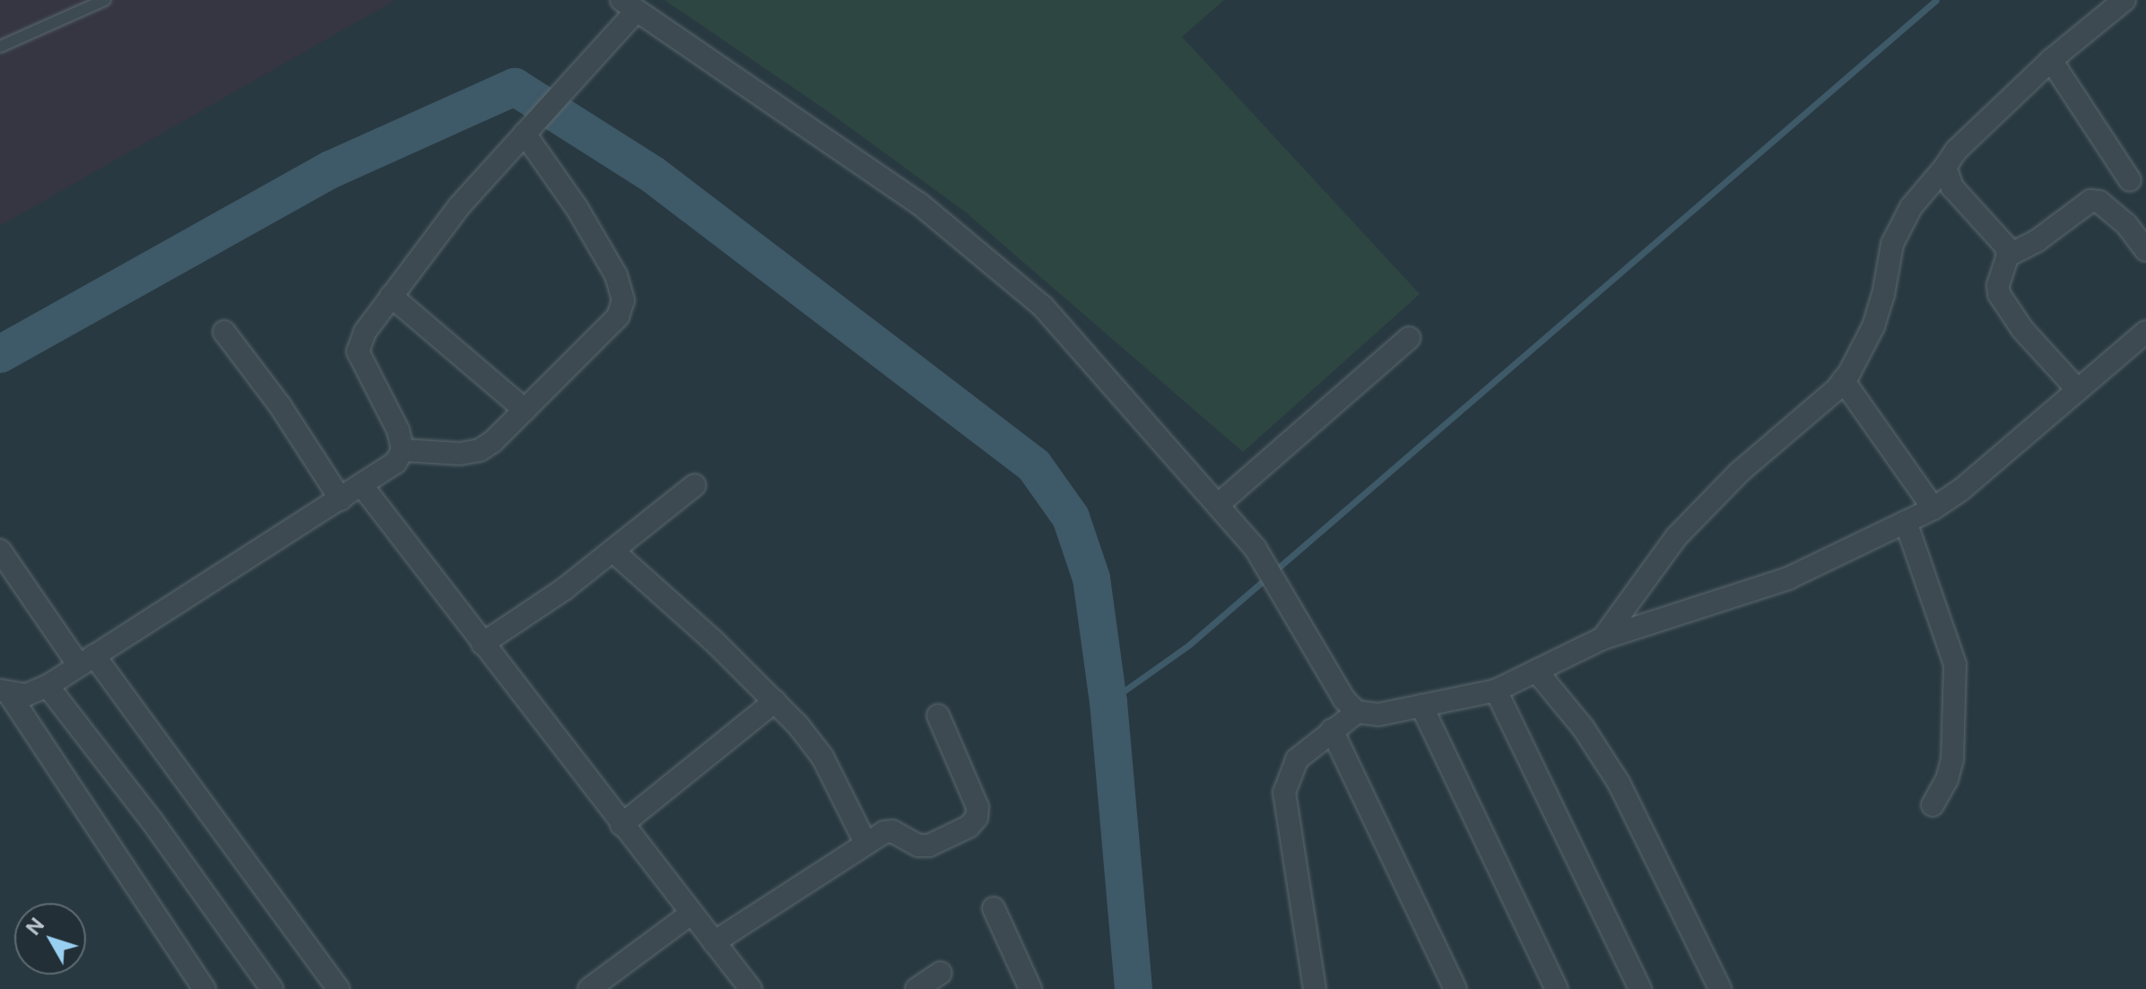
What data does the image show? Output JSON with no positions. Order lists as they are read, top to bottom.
{
  "north": "top left"
}
